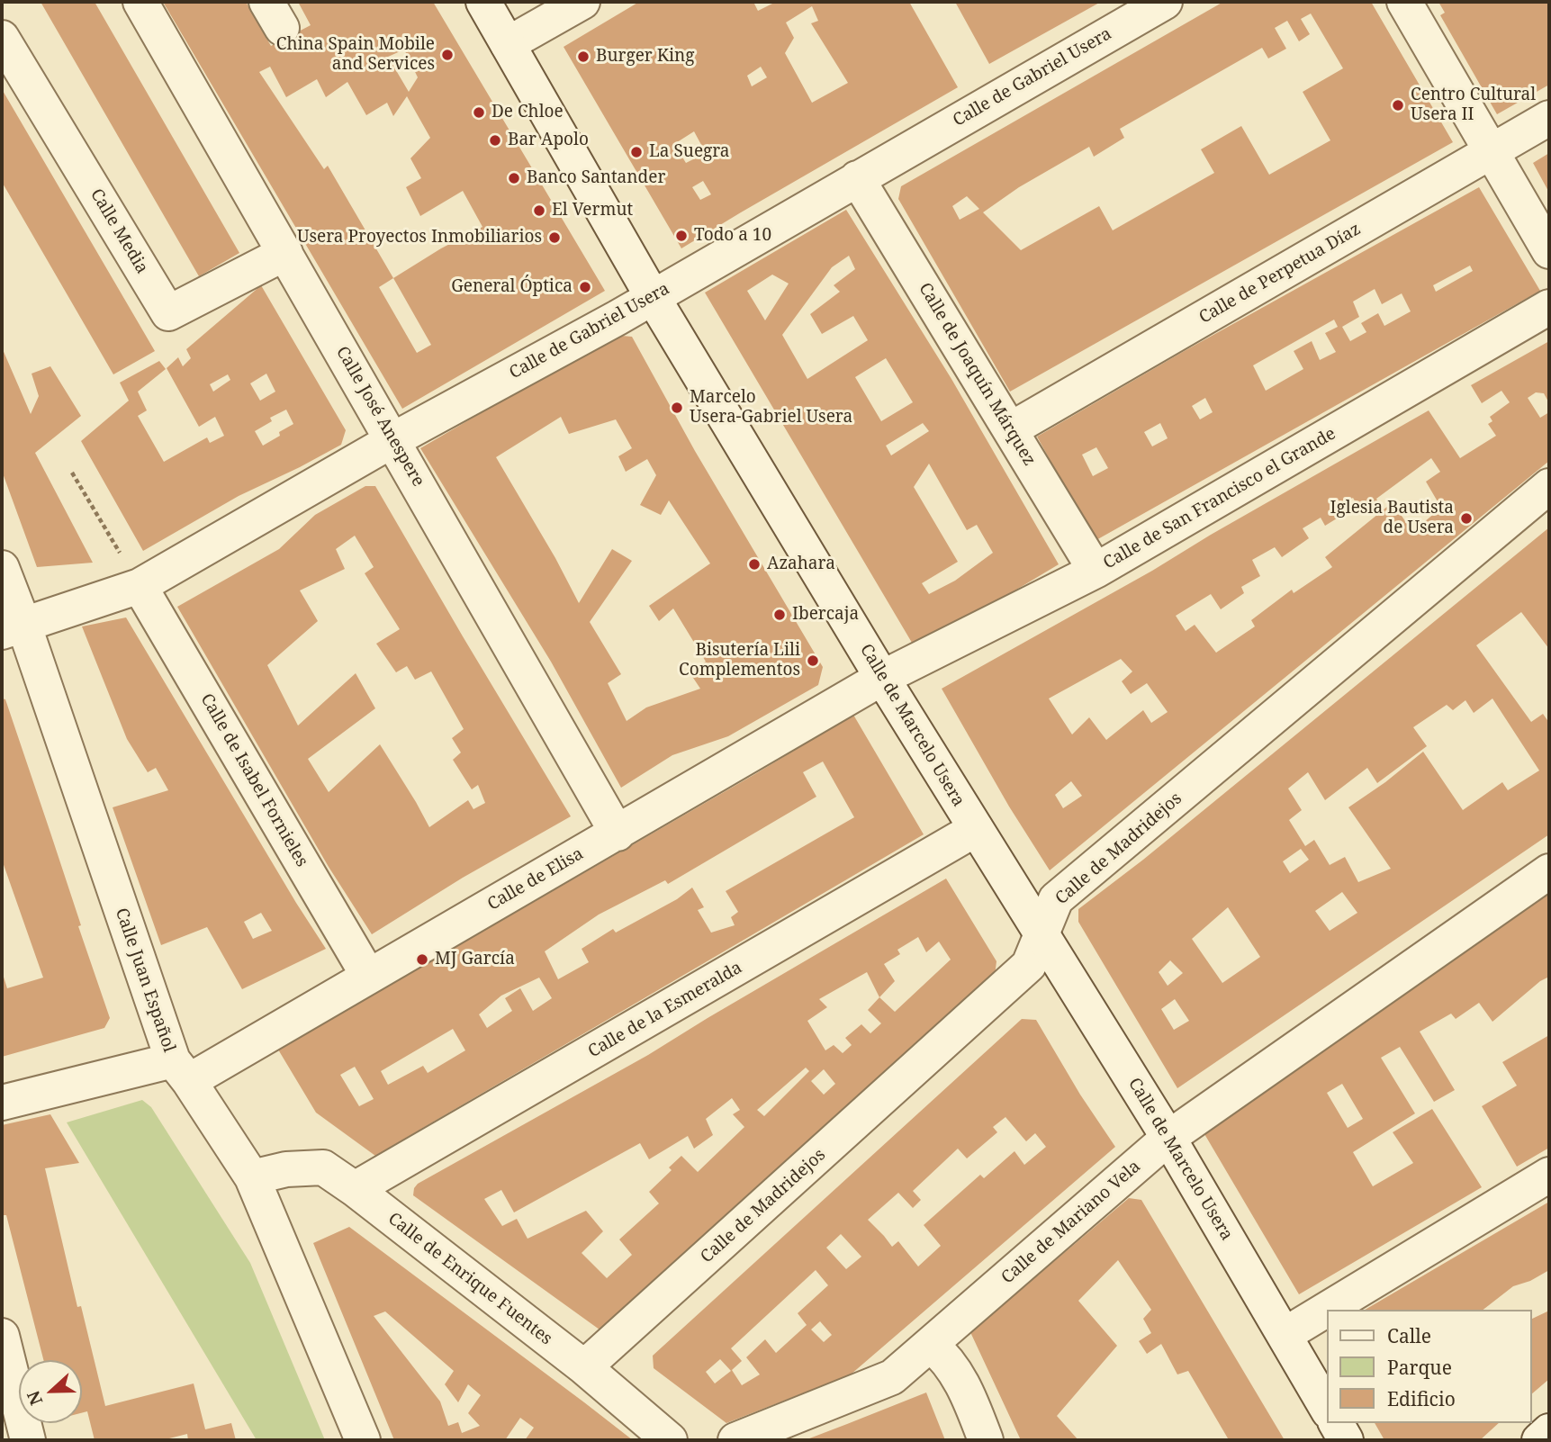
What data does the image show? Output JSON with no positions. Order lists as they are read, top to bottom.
{
  "streets": {
    "street": [
      "Calle de Gabriel Usera",
      "Calle Media",
      "Calle de Perpetua Díaz",
      "Calle de Joaquín Márquez",
      "Calle José Anespere",
      "Calle de San Francisco el Grande",
      "Calle de Marcelo Usera",
      "Calle de Isabel Fornieles",
      "Calle de Madridejos",
      "Calle de Elisa",
      "Calle Juan Español",
      "Calle de la Esmeralda",
      "Calle de Mariano Vela",
      "Calle de Enrique Fuentes"
    ]
  },
  "crossings": [
    ["Calle de Gabriel Usera", "Calle de Joaquín Márquez"],
    ["Calle de Gabriel Usera", "Calle José Anespere"],
    ["Calle de Gabriel Usera", "Calle de Marcelo Usera"],
    ["Calle de Gabriel Usera", "Calle de Isabel Fornieles"],
    ["Calle de Gabriel Usera", "Calle Juan Español"],
    ["Calle Media", "Calle José Anespere"],
    ["Calle de Perpetua Díaz", "Calle de Joaquín Márquez"],
    ["Calle de Joaquín Márquez", "Calle de San Francisco el Grande"],
    ["Calle José Anespere", "Calle de Elisa"],
    ["Calle de San Francisco el Grande", "Calle de Marcelo Usera"],
    ["Calle de San Francisco el Grande", "Calle de Elisa"],
    ["Calle de Marcelo Usera", "Calle de Madridejos"],
    ["Calle de Marcelo Usera", "Calle de Elisa"],
    ["Calle de Marcelo Usera", "Calle de la Esmeralda"],
    ["Calle de Marcelo Usera", "Calle de Mariano Vela"],
    ["Calle de Isabel Fornieles", "Calle de Elisa"],
    ["Calle de Madridejos", "Calle de Enrique Fuentes"],
    ["Calle de Elisa", "Calle Juan Español"],
    ["Calle Juan Español", "Calle de Enrique Fuentes"],
    ["Calle de la Esmeralda", "Calle de Enrique Fuentes"]
  ],
  "places": [
    "China Spain Mobile and Services",
    "Burger King",
    "Centro Cultural Usera II",
    "De Chloe",
    "Bar Apolo",
    "La Suegra",
    "Banco Santander",
    "El Vermut",
    "Todo a 10",
    "Usera Proyectos Inmobiliarios",
    "General Óptica",
    "Marcelo Usera-Gabriel Usera",
    "Iglesia Bautista de Usera",
    "Azahara",
    "Ibercaja",
    "Bisutería Lili Complementos",
    "MJ García"
  ],
  "legend": ["Calle", "Parque", "Edificio"],
  "north": "left"
}
